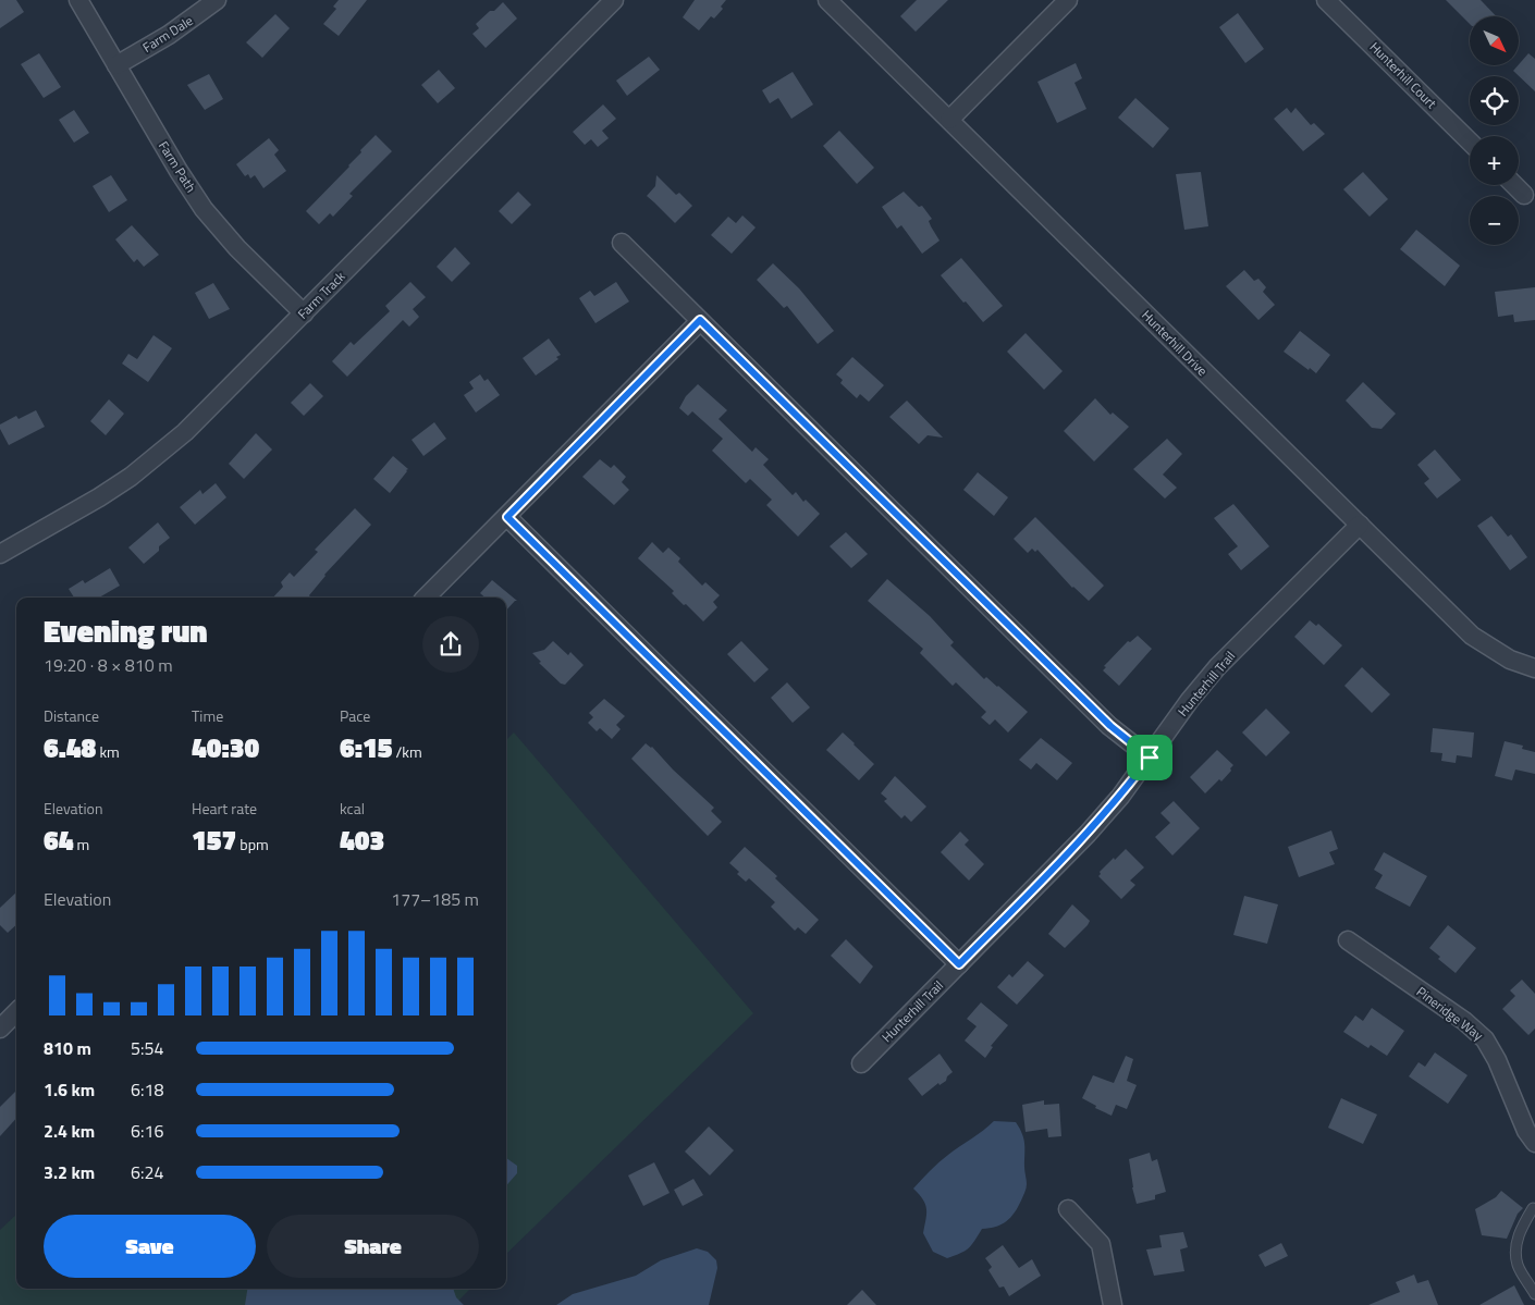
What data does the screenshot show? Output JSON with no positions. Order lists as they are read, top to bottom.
{
  "streets": {
    "street": [
      "Farm Dale",
      "Hunterhill Court",
      "Farm Path",
      "Farm Track",
      "Hunterhill Drive",
      "Hunterhill Trail",
      "Pineridge Way"
    ]
  },
  "crossings": [
    ["Farm Dale", "Farm Path"],
    ["Farm Path", "Farm Track"],
    ["Hunterhill Drive", "Hunterhill Trail"]
  ],
  "north": "bottom right",
  "page": {
    "map_buttons": ["+", "−"],
    "heading": ["Evening run", "19:20 · 8 × 810 m"],
    "stats": [
      ["Distance", "6.48 km"],
      ["Time", "40:30"],
      ["Pace", "6:15 /km"],
      ["Elevation", "64 m"],
      ["Heart rate", "157 bpm"],
      ["kcal", "403"]
    ],
    "chart": ["Elevation", "177–185 m"],
    "list": [
      {
        "name": "810 m",
        "note": "5:54"
      },
      {
        "name": "1.6 km",
        "note": "6:18"
      },
      {
        "name": "2.4 km",
        "note": "6:16"
      },
      {
        "name": "3.2 km",
        "note": "6:24"
      }
    ],
    "buttons": ["Save", "Share"]
  }
}
